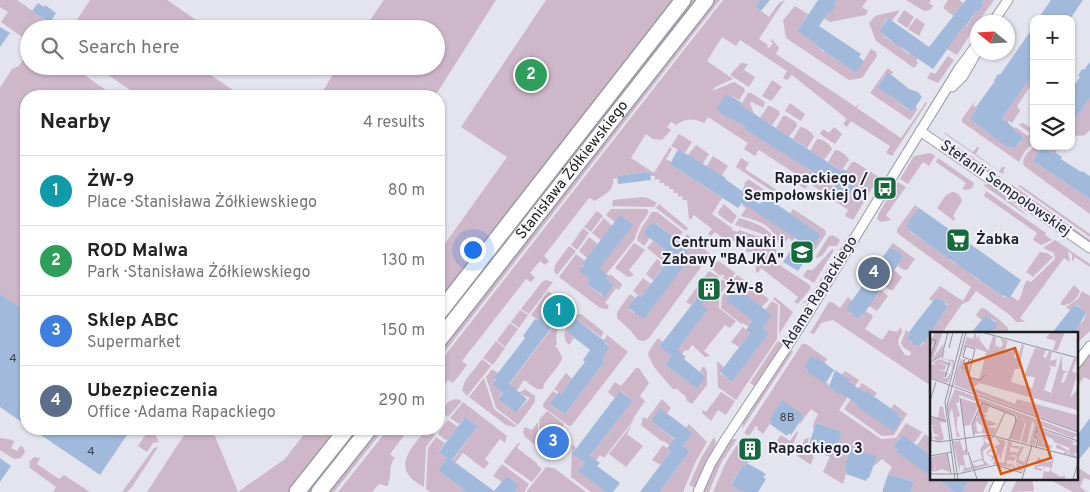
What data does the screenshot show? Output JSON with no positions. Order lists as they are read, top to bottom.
{
  "streets": {
    "main road": ["Stanisława Żółkiewskiego"],
    "street": ["Stefanii Sempołowskiej", "Adama Rapackiego"]
  },
  "crossings": [
    ["Stefanii Sempołowskiej", "Adama Rapackiego"]
  ],
  "places": {
    "bus stop": ["Rapackiego / Sempołowskiej 01"],
    "supermarket": ["Żabka"],
    "school or university": ["Centrum Nauki i Zabawy \"BAJKA\""],
    "building": ["ŻW-8", "Rapackiego 3"]
  },
  "house_numbers": ["4", "8B", "4"],
  "north": "left",
  "page": {
    "map_buttons": ["+", "−"],
    "search": "Search here",
    "pins": [
      "2",
      "4",
      "1",
      "3"
    ],
    "heading": ["Nearby", "4 results"],
    "list": [
      {
        "mark": "1",
        "name": "ŻW-9",
        "note": "Place · Stanisława Żółkiewskiego",
        "value": "80 m"
      },
      {
        "mark": "2",
        "name": "ROD Malwa",
        "note": "Park · Stanisława Żółkiewskiego",
        "value": "130 m"
      },
      {
        "mark": "3",
        "name": "Sklep ABC",
        "note": "Supermarket",
        "value": "150 m"
      },
      {
        "mark": "4",
        "name": "Ubezpieczenia",
        "note": "Office · Adama Rapackiego",
        "value": "290 m"
      }
    ]
  }
}
